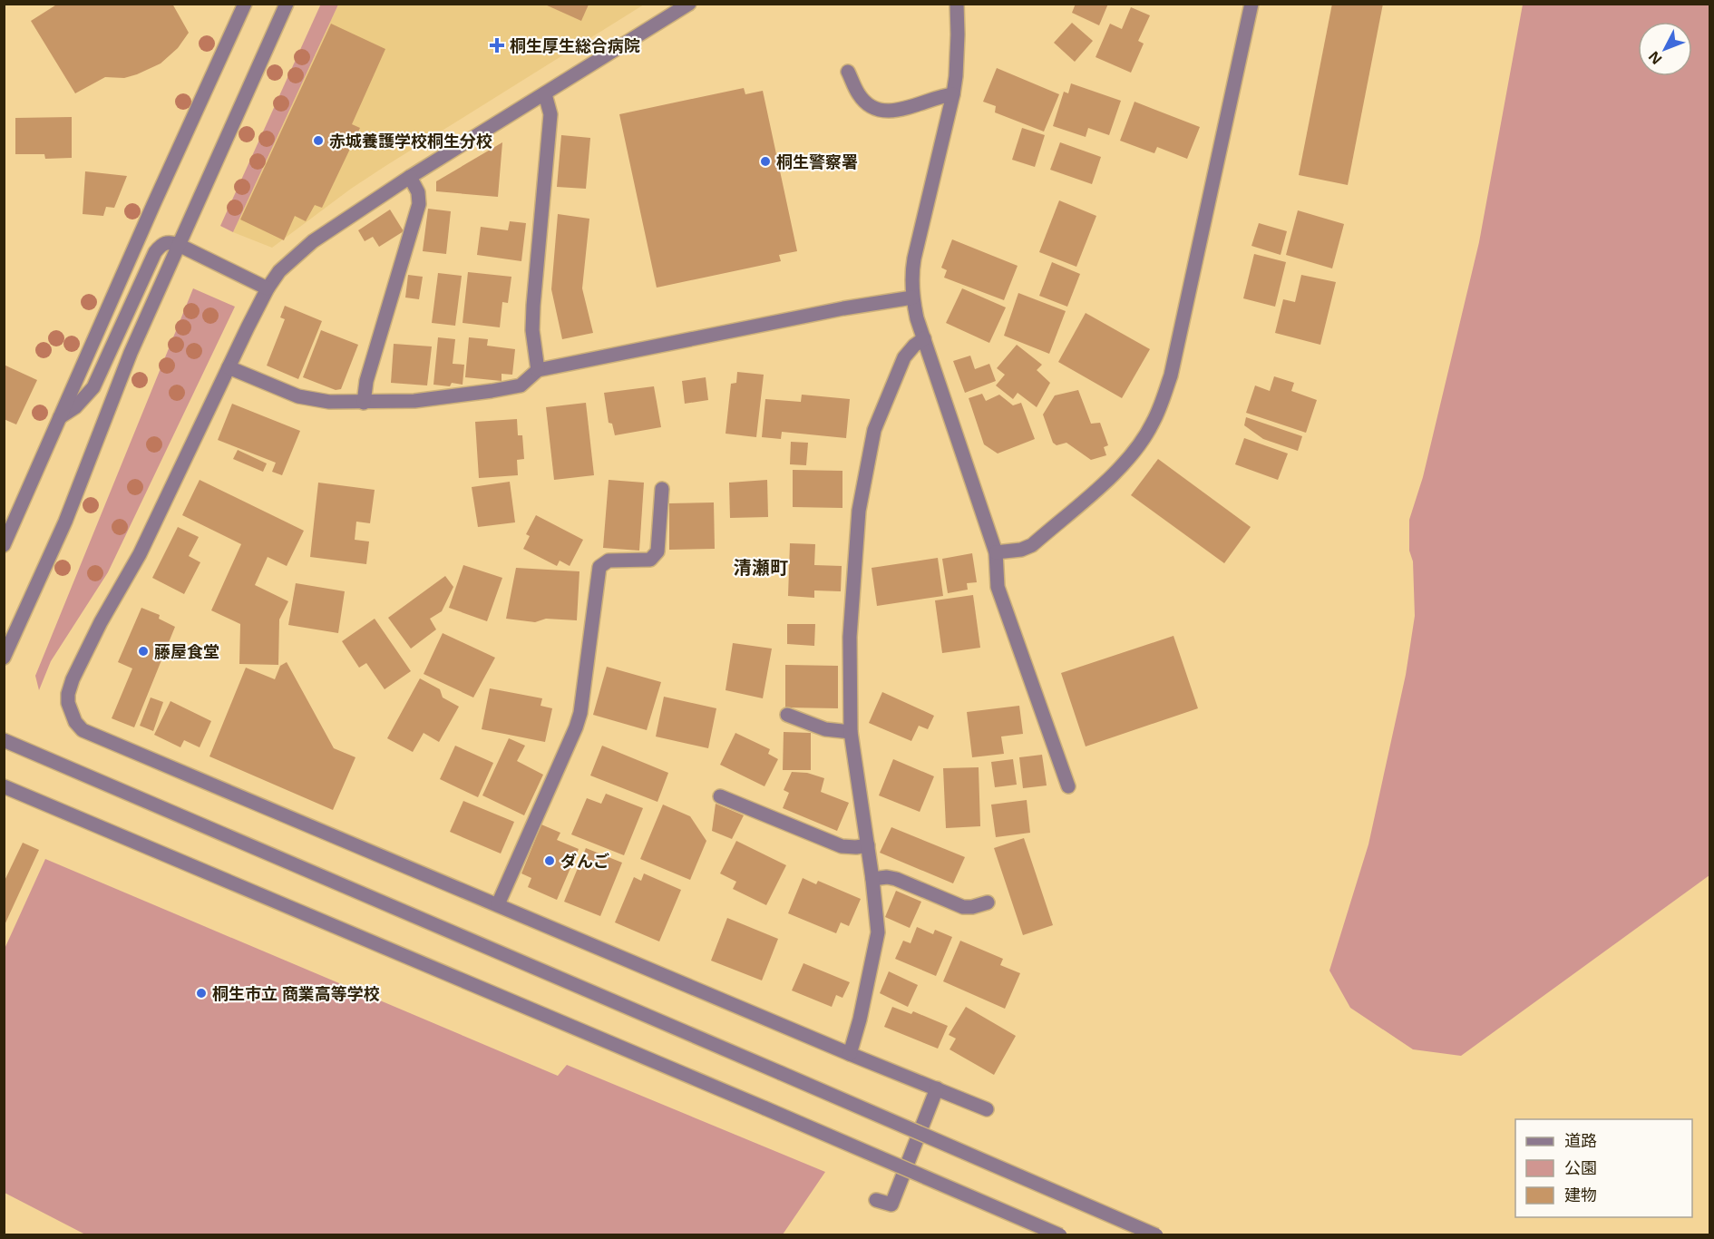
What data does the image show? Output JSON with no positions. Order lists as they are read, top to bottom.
{
  "districts": ["清瀬町"],
  "places": {
    "health": ["桐生厚生総合病院"],
    "other": [
      "赤城養護学校桐生分校",
      "桐生警察署",
      "藤屋食堂",
      "ダんご",
      "桐生市立 商業高等学校"
    ]
  },
  "legend": ["道路", "公園", "建物"],
  "north": "bottom left"
}
